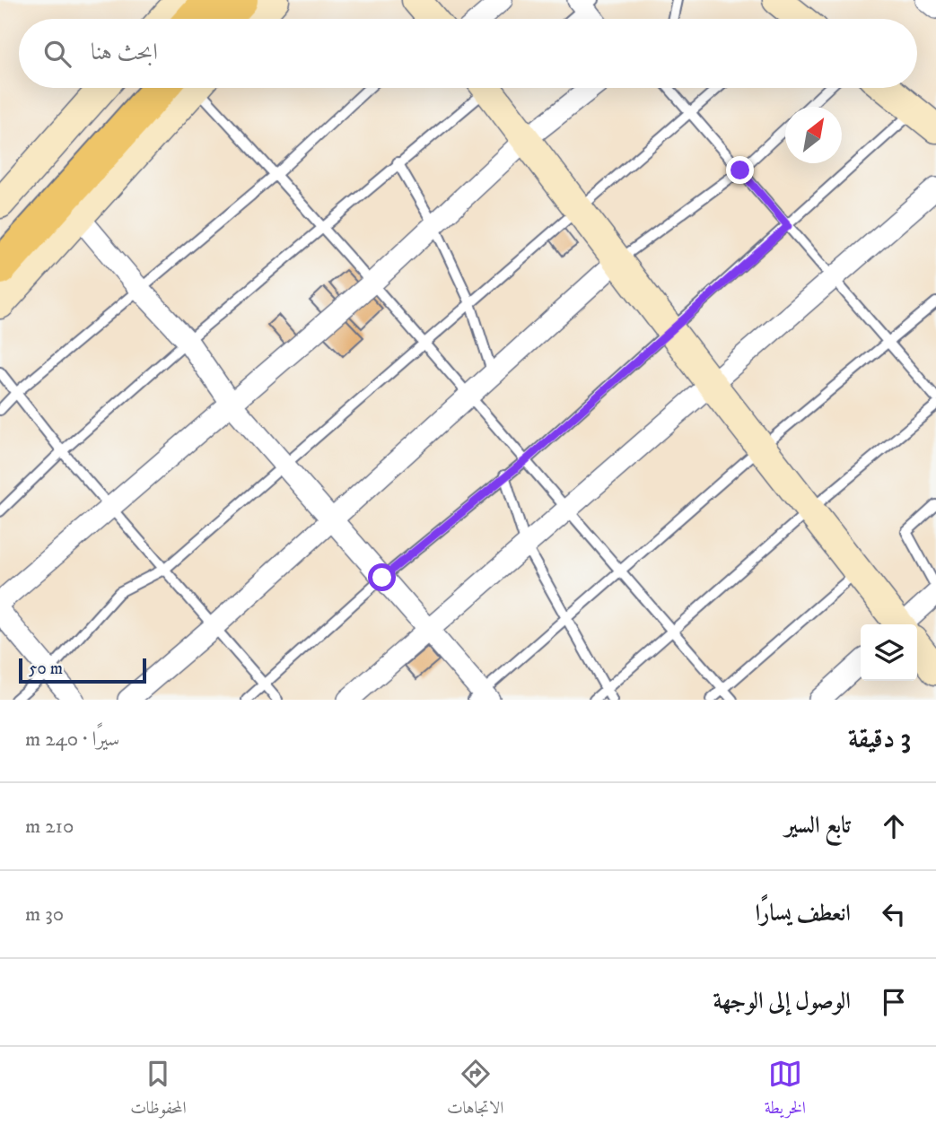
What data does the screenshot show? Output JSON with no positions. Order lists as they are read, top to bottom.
{
  "scale_bar": "50 m",
  "north": "top right",
  "page": {
    "search": "ابحث هنا",
    "scale": "50 m",
    "heading": ["3 دقيقة", "سيرًا · 240 m"],
    "list": [
      ["تابع السير", "210 m"],
      ["انعطف يسارًا", "30 m"],
      "الوصول إلى الوجهة"
    ],
    "nav": ["الخريطة", "الاتجاهات", "المحفوظات"]
  }
}
